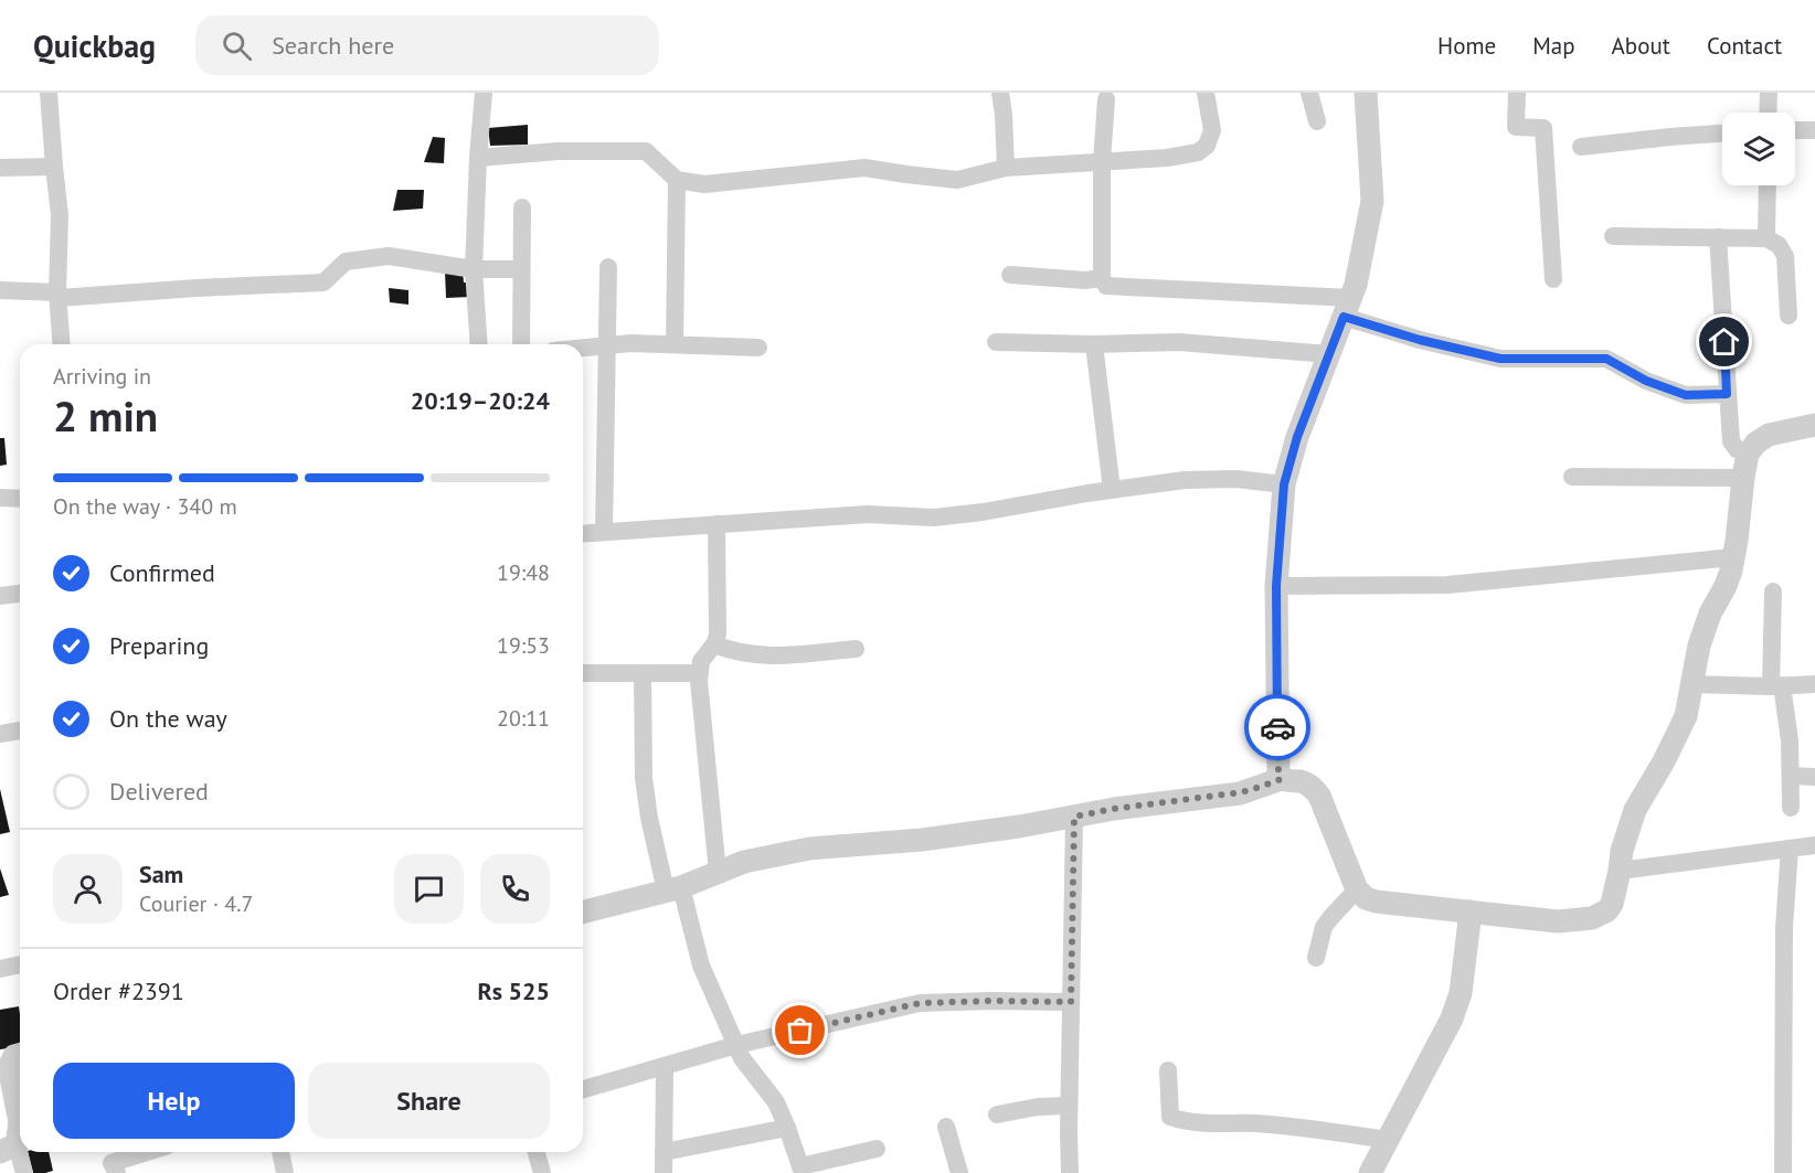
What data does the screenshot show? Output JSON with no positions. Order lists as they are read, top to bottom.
{
  "page": {
    "header": "Quickbag",
    "search": "Search here",
    "nav": [
      "Home",
      "Map",
      "About",
      "Contact"
    ],
    "heading": ["2 min", "Arriving in", "20:19–20:24"],
    "panel": [
      "Sam",
      "Courier · 4.7",
      "Order #2391",
      "Rs 525"
    ],
    "bar": "On the way · 340 m",
    "list": [
      ["Confirmed", "19:48"],
      ["Preparing", "19:53"],
      ["On the way", "20:11"],
      "Delivered"
    ],
    "buttons": ["Help", "Share"]
  }
}
